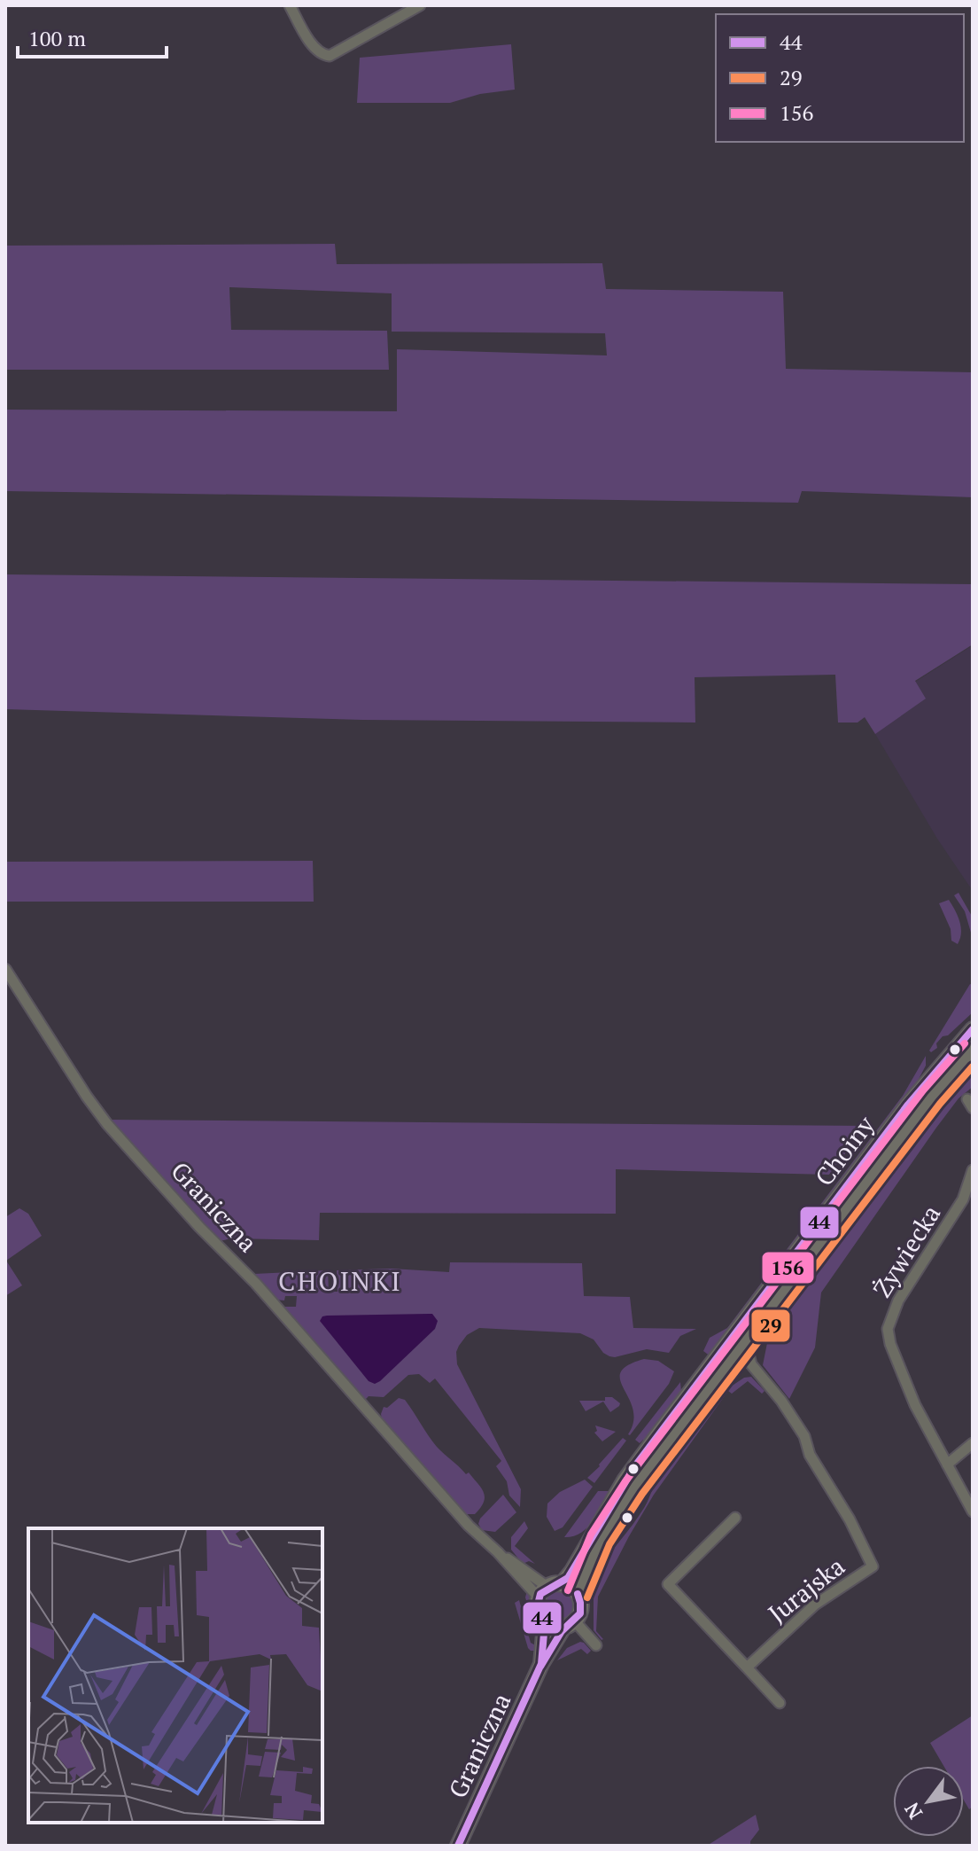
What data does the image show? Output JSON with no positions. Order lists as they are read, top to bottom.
{
  "streets": {
    "street": [
      "Choiny",
      "Graniczna",
      "Żywiecka",
      "Jurajska"
    ]
  },
  "crossings": [
    ["Choiny", "Graniczna"],
    ["Choiny", "Jurajska"]
  ],
  "districts": ["CHOINKI"],
  "lines": ["transit line 44", "transit line 156", "transit line 29"],
  "legend": ["44", "29", "156"],
  "scale_bar": "100 m",
  "north": "bottom left"
}
